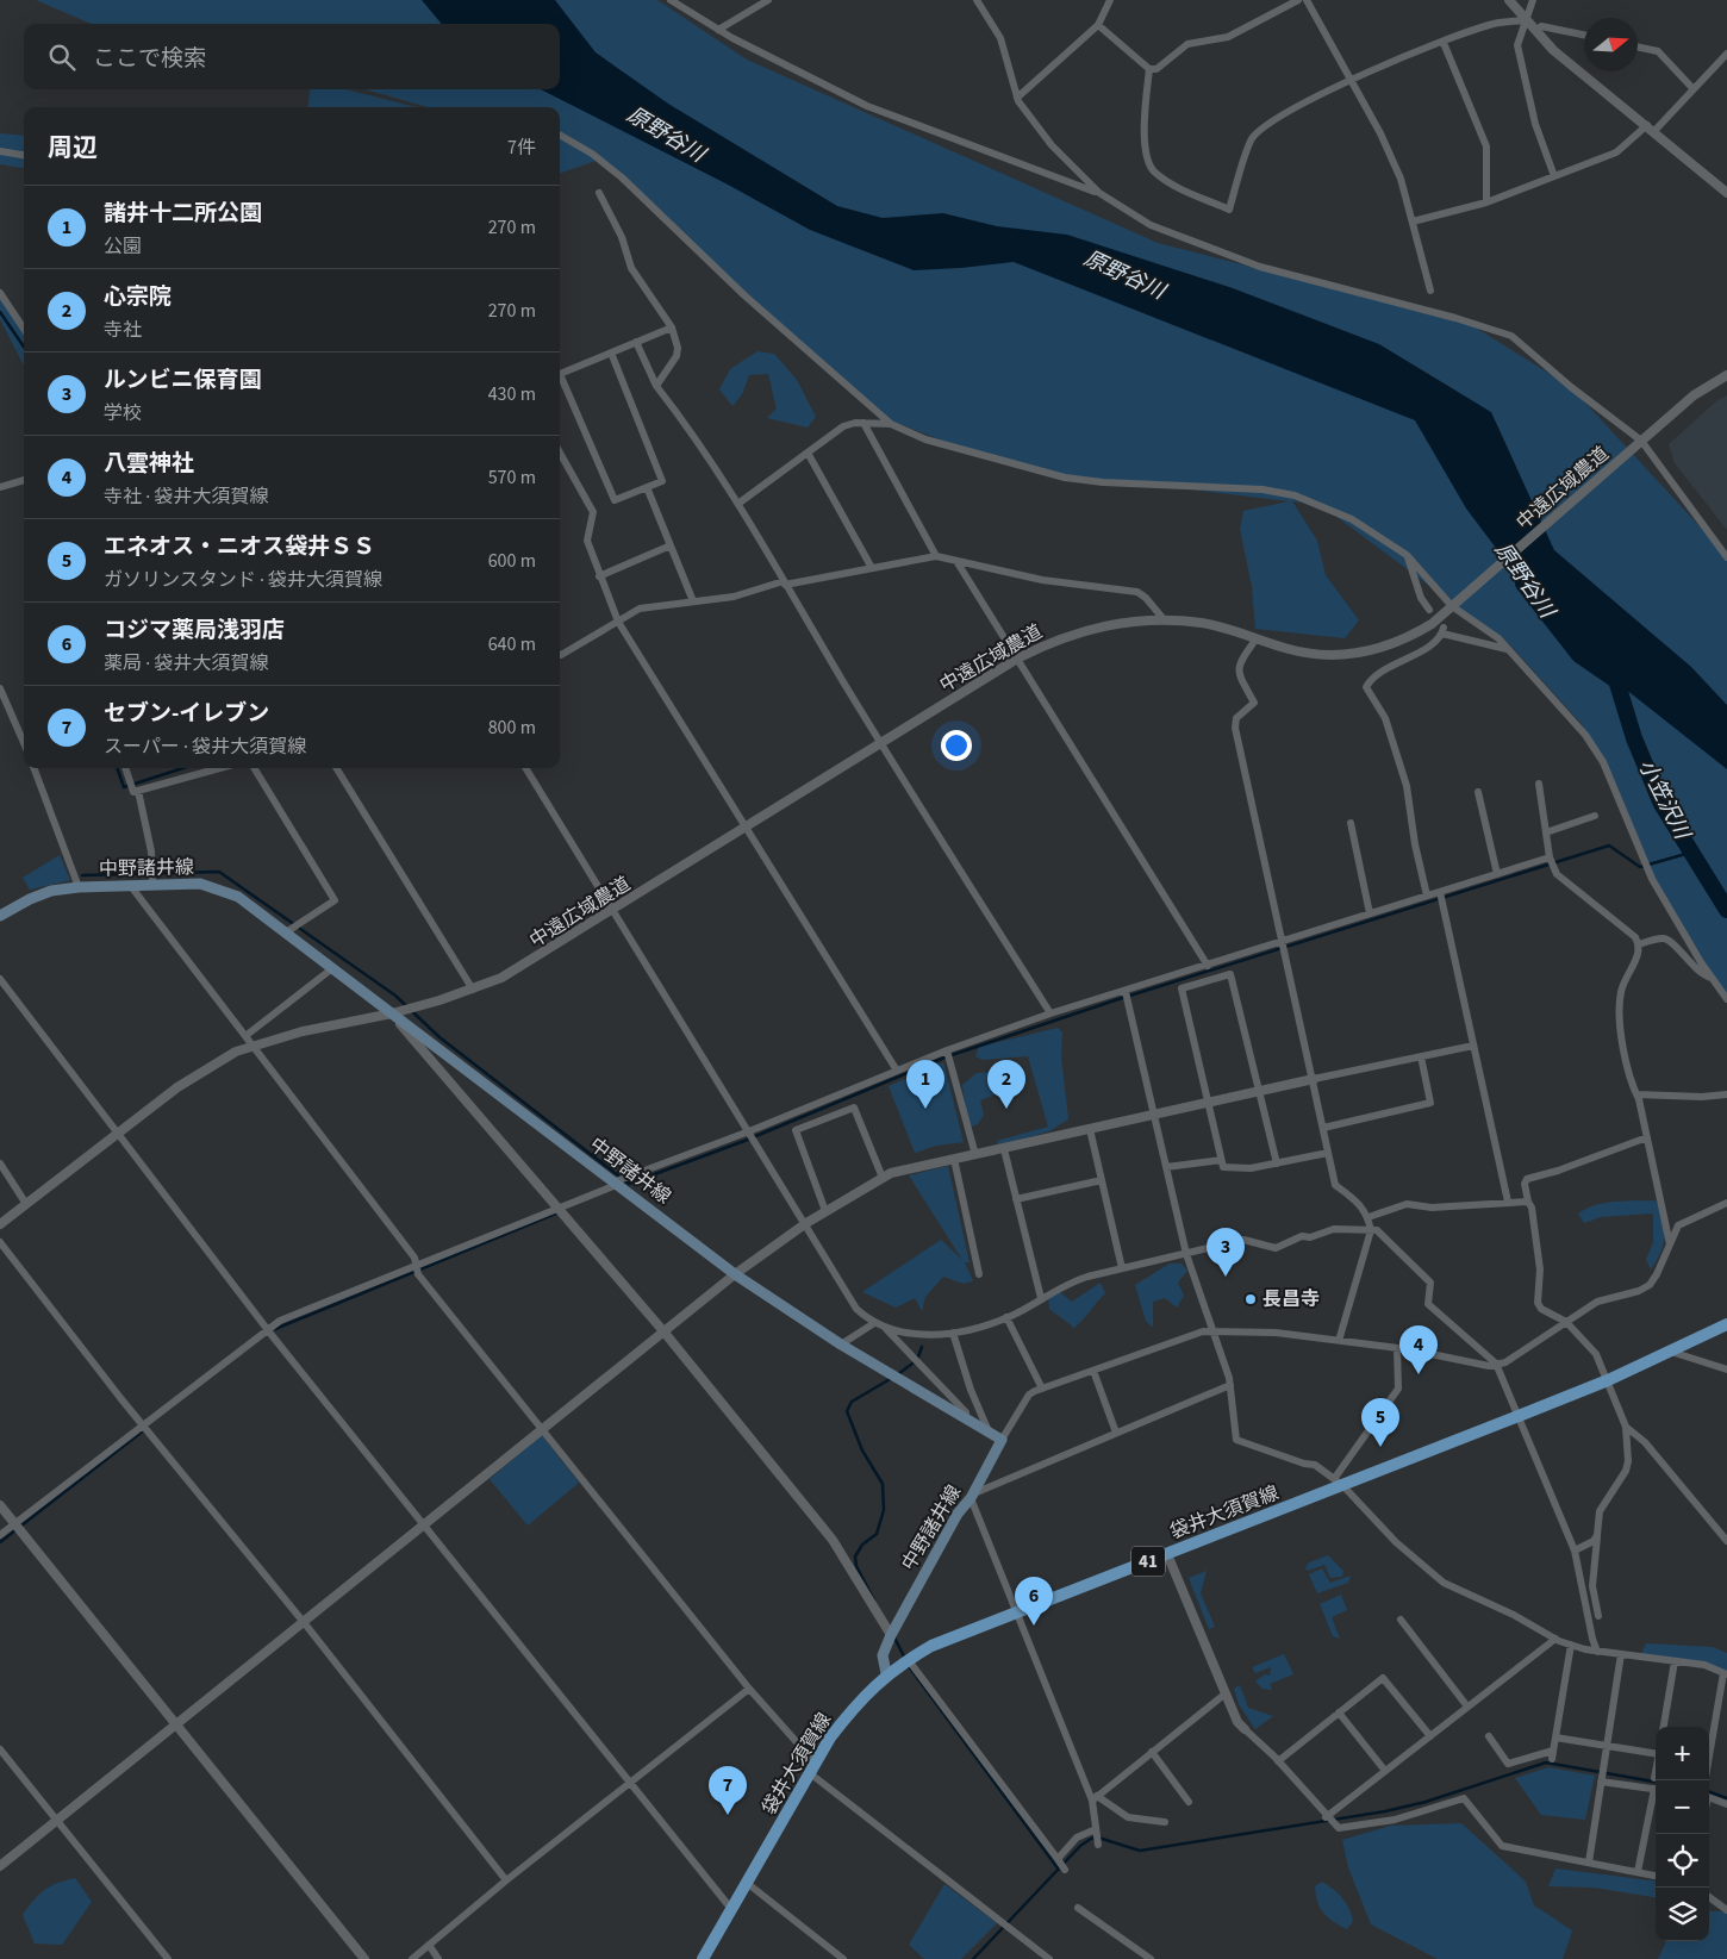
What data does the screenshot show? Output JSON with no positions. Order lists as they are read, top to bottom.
{
  "streets": {
    "main road": ["中野諸井線", "袋井大須賀線", "41"],
    "street": ["中遠広域農道"]
  },
  "crossings": [
    ["中遠広域農道", "中野諸井線"],
    ["中野諸井線", "袋井大須賀線"]
  ],
  "water": ["原野谷川", "小笠沢川"],
  "places": ["長昌寺"],
  "north": "right",
  "page": {
    "search": "ここで検索",
    "heading": ["周辺", "7件"],
    "list": [
      {
        "mark": "1",
        "name": "諸井十二所公園",
        "note": "公園",
        "value": "270 m"
      },
      {
        "mark": "2",
        "name": "心宗院",
        "note": "寺社",
        "value": "270 m"
      },
      {
        "mark": "3",
        "name": "ルンビニ保育園",
        "note": "学校",
        "value": "430 m"
      },
      {
        "mark": "4",
        "name": "八雲神社",
        "note": "寺社 · 袋井大須賀線",
        "value": "570 m"
      },
      {
        "mark": "5",
        "name": "エネオス・ニオス袋井ＳＳ",
        "note": "ガソリンスタンド · 袋井大須賀線",
        "value": "600 m"
      },
      {
        "mark": "6",
        "name": "コジマ薬局浅羽店",
        "note": "薬局 · 袋井大須賀線",
        "value": "640 m"
      },
      {
        "mark": "7",
        "name": "セブン-イレブン",
        "note": "スーパー · 袋井大須賀線",
        "value": "800 m"
      }
    ],
    "pins": [
      "1",
      "2",
      "3",
      "4",
      "5",
      "6",
      "7"
    ],
    "map_buttons": ["+", "−"]
  }
}
